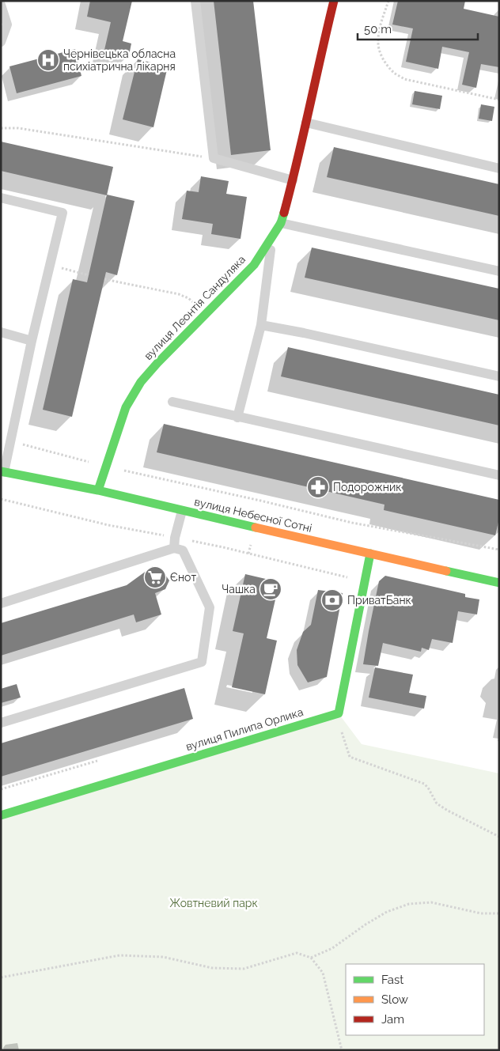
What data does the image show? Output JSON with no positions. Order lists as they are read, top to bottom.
{
  "streets": {
    "street": ["вулиця Леонтія Сандуляка", "вулиця Небесної Сотні", "вулиця Пилипа Орлика"]
  },
  "crossings": [
    ["вулиця Леонтія Сандуляка", "вулиця Небесної Сотні"],
    ["вулиця Небесної Сотні", "вулиця Пилипа Орлика"]
  ],
  "parks": ["Жовтневий парк"],
  "places": {
    "hospital": ["Чернівецька обласна психіатрична лікарня"],
    "pharmacy": ["Подорожник"],
    "supermarket": ["Єнот"],
    "cafe": ["Чашка"],
    "bank": ["ПриватБанк"]
  },
  "legend": ["Fast", "Slow", "Jam"],
  "scale_bar": "50 m"
}
